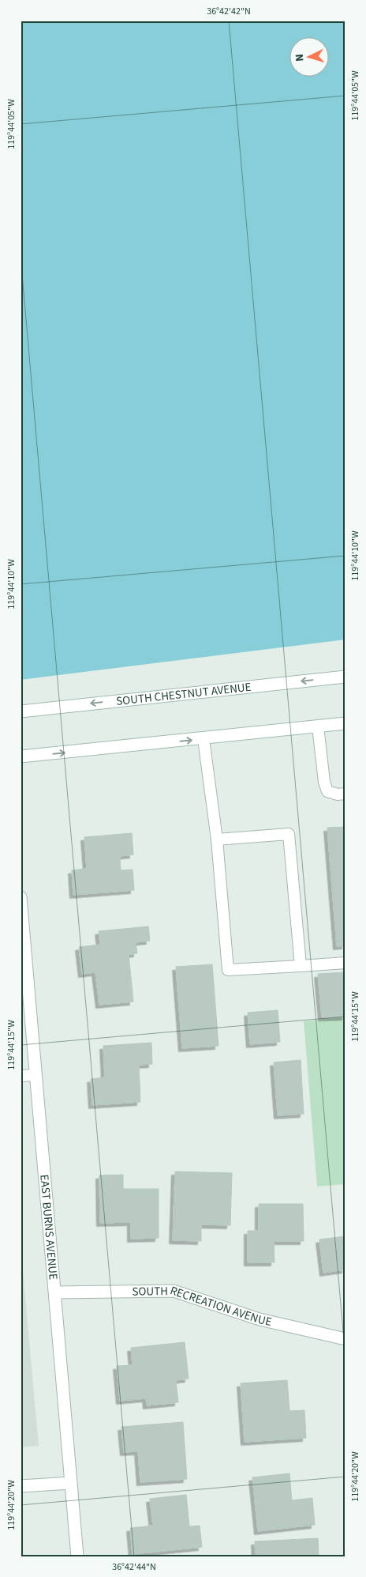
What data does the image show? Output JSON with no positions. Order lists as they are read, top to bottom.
{
  "streets": {
    "street": ["SOUTH CHESTNUT AVENUE", "EAST BURNS AVENUE", "SOUTH RECREATION AVENUE"]
  },
  "crossings": [
    ["EAST BURNS AVENUE", "SOUTH RECREATION AVENUE"]
  ],
  "north": "left",
  "coordinates": [
    "36°42'42\"N",
    "119°44'05\"W",
    "119°44'10\"W",
    "119°44'15\"W",
    "119°44'20\"W",
    "36°42'44\"N"
  ]
}
